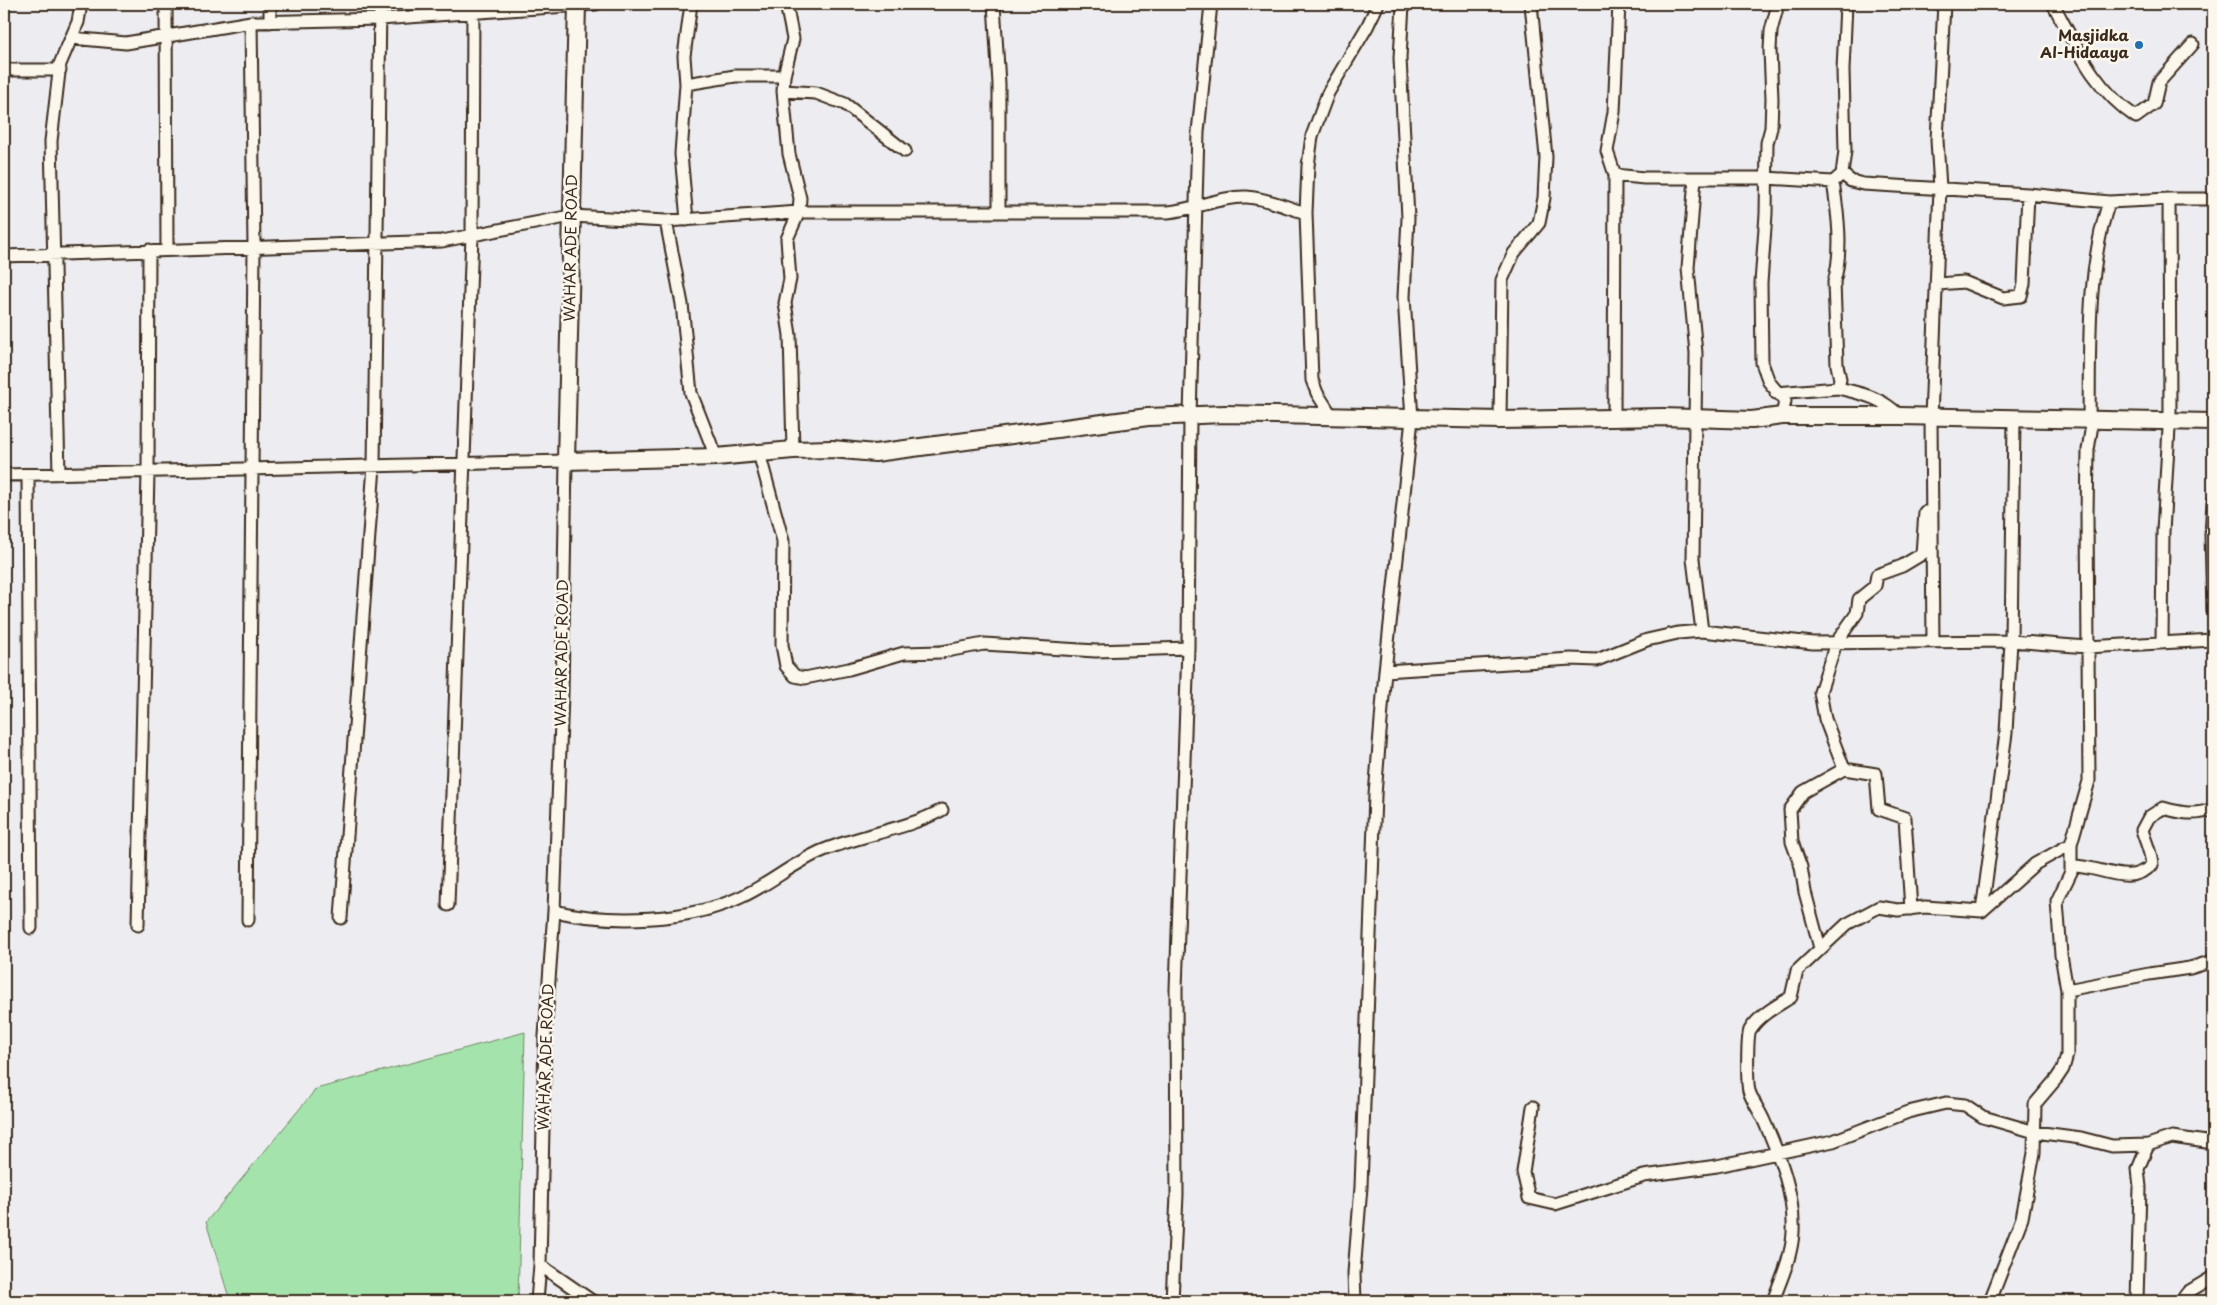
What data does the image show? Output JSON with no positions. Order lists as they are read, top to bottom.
{
  "streets": {
    "street": ["WAHAR ADE ROAD"]
  },
  "places": ["Masjidka Al-Hidaaya"]
}
